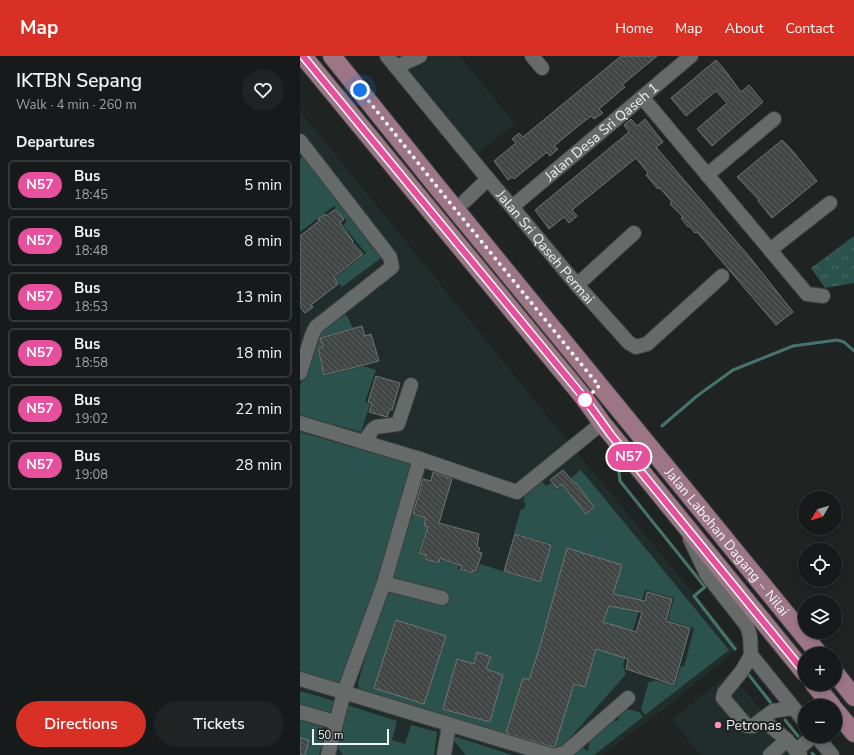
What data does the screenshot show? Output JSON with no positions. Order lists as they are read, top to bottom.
{
  "streets": {
    "main road": ["Jalan Labohan Dagang ‒ Nilai"],
    "street": ["Jalan Desa Sri Qaseh 1", "Jalan Sri Qaseh Permai"]
  },
  "crossings": [
    ["Jalan Desa Sri Qaseh 1", "Jalan Sri Qaseh Permai"]
  ],
  "places": ["Petronas"],
  "lines": ["bus line N57"],
  "scale_bar": "50 m",
  "north": "bottom left",
  "page": {
    "header": "Map",
    "nav": [
      "Home",
      "Map",
      "About",
      "Contact"
    ],
    "heading": [
      ["IKTBN Sepang", "Walk · 4 min · 260 m"],
      "Departures"
    ],
    "on_map": "N57",
    "list": [
      {
        "mark": "N57",
        "name": "Bus",
        "note": "18:45",
        "value": "5 min"
      },
      {
        "mark": "N57",
        "name": "Bus",
        "note": "18:48",
        "value": "8 min"
      },
      {
        "mark": "N57",
        "name": "Bus",
        "note": "18:53",
        "value": "13 min"
      },
      {
        "mark": "N57",
        "name": "Bus",
        "note": "18:58",
        "value": "18 min"
      },
      {
        "mark": "N57",
        "name": "Bus",
        "note": "19:02",
        "value": "22 min"
      },
      {
        "mark": "N57",
        "name": "Bus",
        "note": "19:08",
        "value": "28 min"
      }
    ],
    "map_buttons": ["+", "−"],
    "buttons": ["Directions", "Tickets"],
    "scale": "50 m"
  }
}
